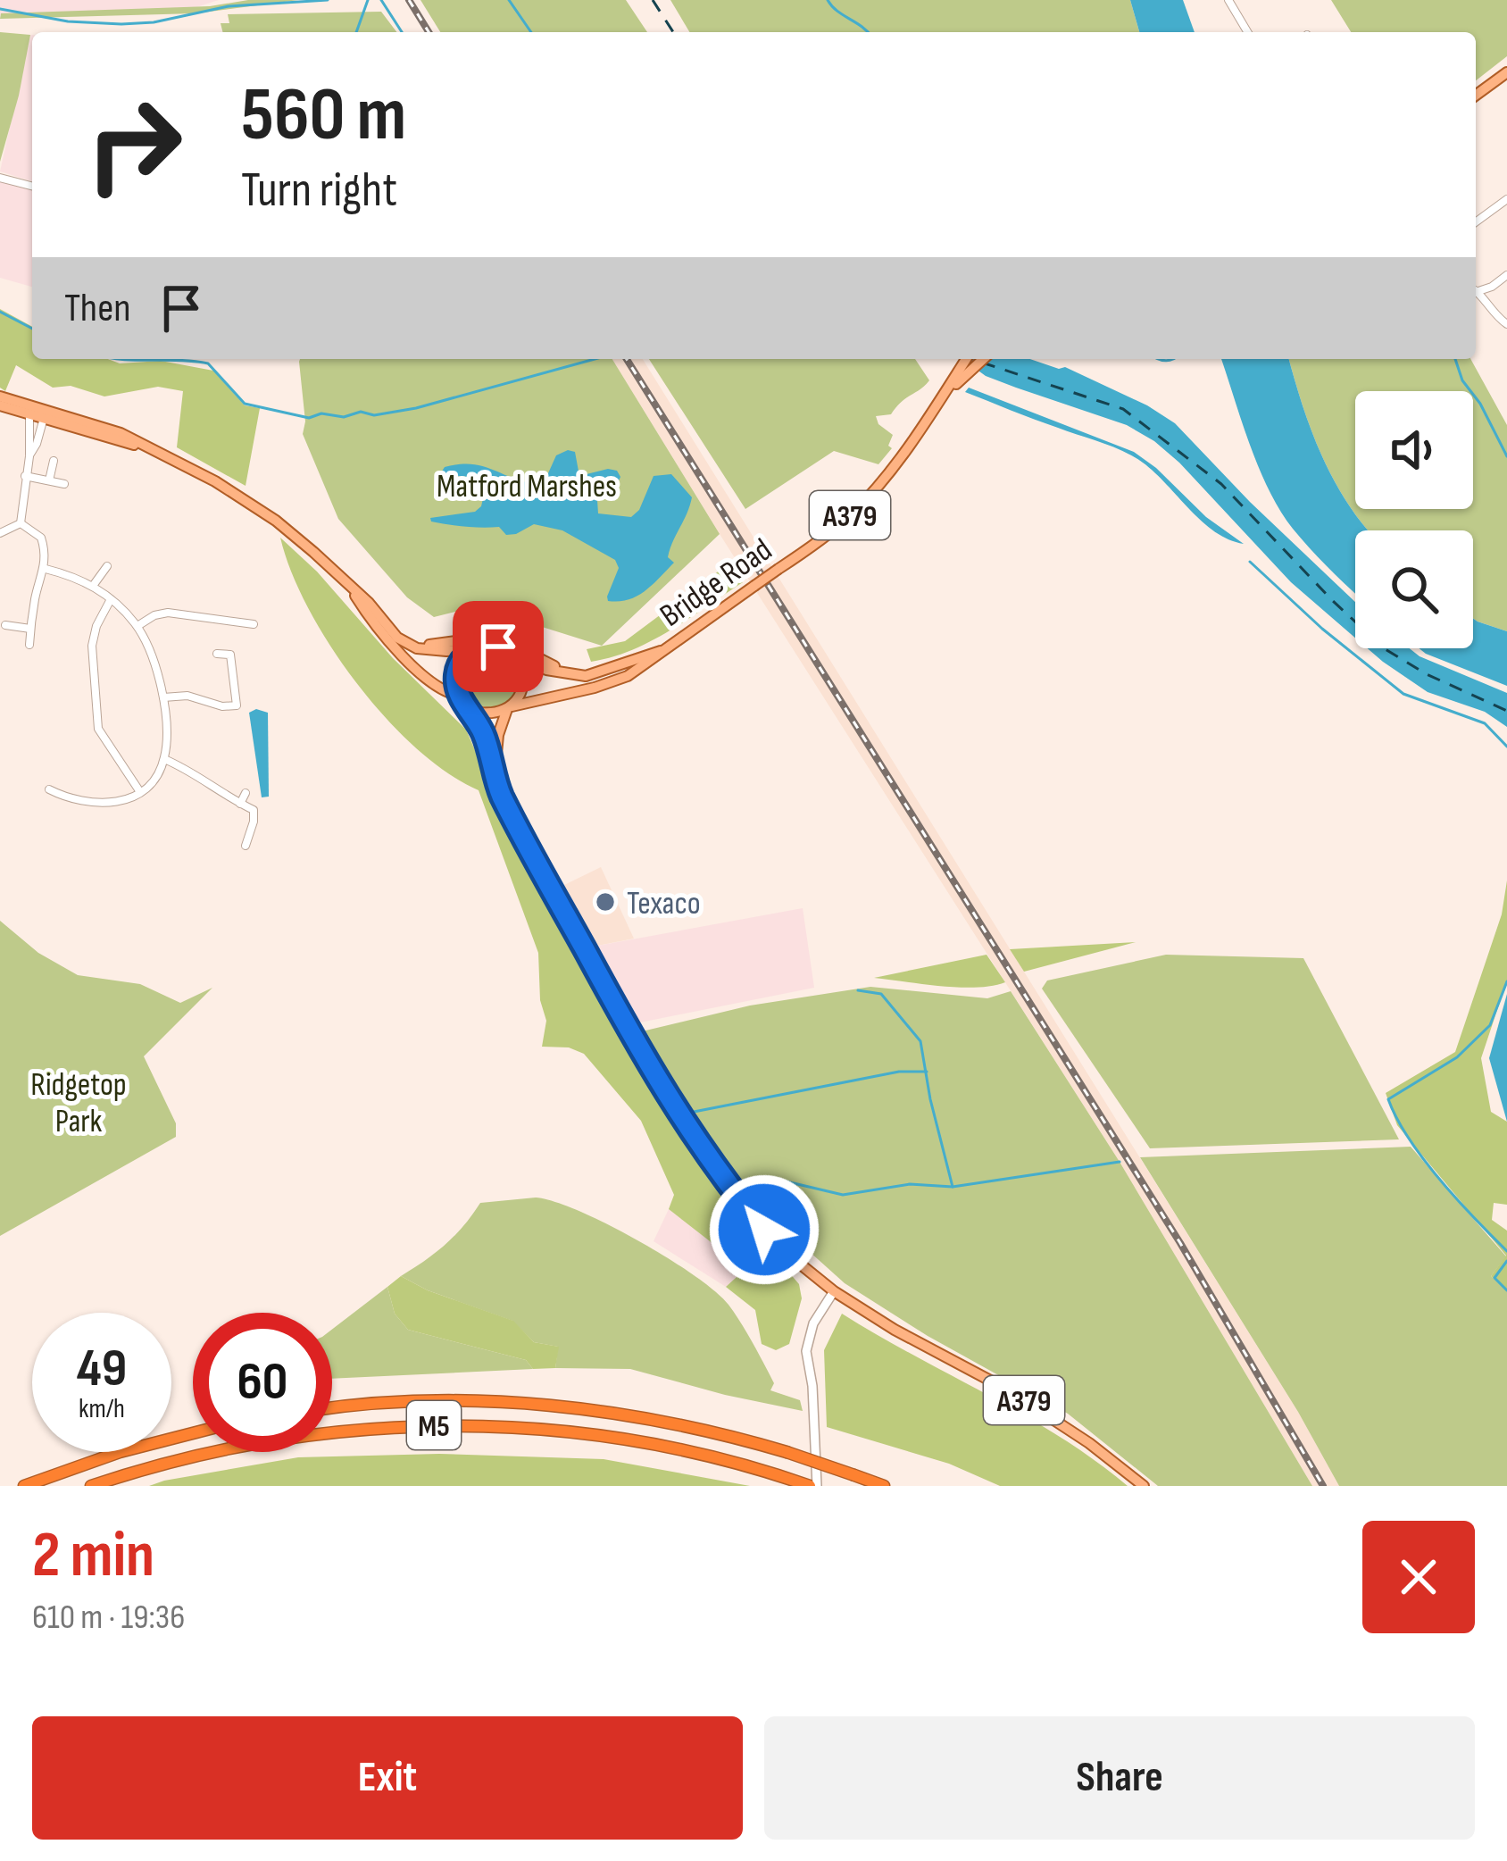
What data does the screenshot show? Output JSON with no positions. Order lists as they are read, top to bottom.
{
  "streets": {
    "highway": ["M5"],
    "main road": ["A379", "Bridge Road"]
  },
  "crossings": [
    ["A379", "Bridge Road"]
  ],
  "parks": ["Matford Marshes", "Ridgetop Park"],
  "places": ["Texaco"],
  "page": {
    "turn": ["560 m", "Turn right"],
    "then": "Then",
    "speed": "49 km/h",
    "limit": "60",
    "heading": ["2 min", "610 m · 19:36"],
    "buttons": ["Exit", "Share"]
  }
}
